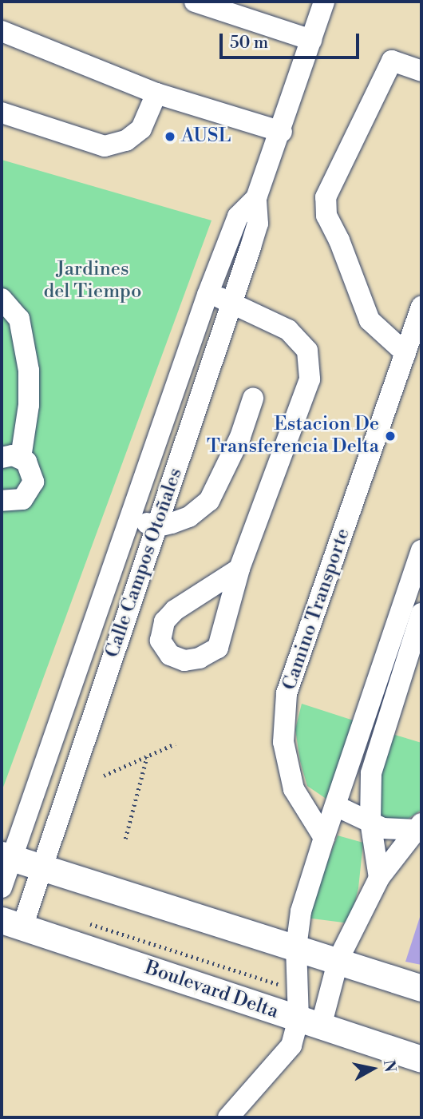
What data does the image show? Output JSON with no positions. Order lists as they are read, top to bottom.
{
  "streets": {
    "main road": ["Boulevard Delta"],
    "street": ["Calle Campos Otoñales", "Camino Transporte"]
  },
  "crossings": [
    ["Calle Campos Otoñales", "Boulevard Delta"]
  ],
  "parks": ["Jardines del Tiempo"],
  "places": ["AUSL", "Estacion De Transferencia Delta"],
  "scale_bar": "50 m",
  "north": "right"
}
